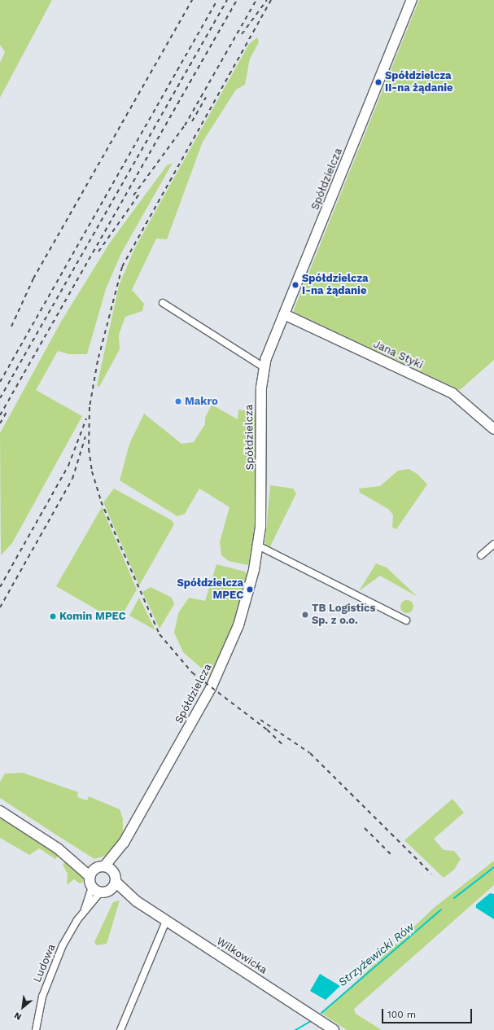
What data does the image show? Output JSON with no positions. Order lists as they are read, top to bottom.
{
  "streets": {
    "street": [
      "Spółdzielcza",
      "Jana Styki",
      "Wilkowicka",
      "Ludowa"
    ]
  },
  "crossings": [
    ["Spółdzielcza", "Jana Styki"]
  ],
  "water": ["Strzyżewicki Rów"],
  "places": [
    "Spółdzielcza II-na żądanie",
    "Spółdzielcza I-na żądanie",
    "Makro",
    "Spółdzielcza MPEC",
    "TB Logistics Sp. z o.o.",
    "Komin MPEC"
  ],
  "scale_bar": "100 m",
  "north": "bottom left"
}
